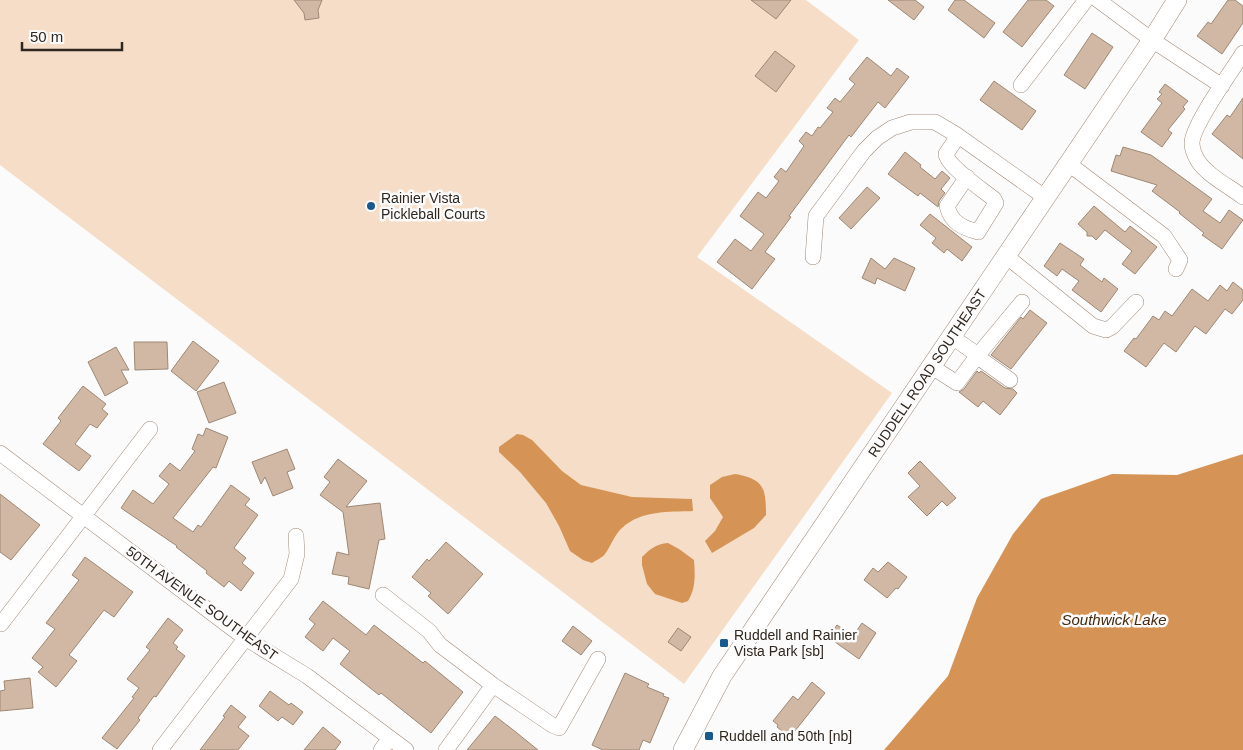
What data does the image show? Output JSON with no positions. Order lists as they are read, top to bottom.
{
  "streets": {
    "main road": ["RUDDELL ROAD SOUTHEAST"],
    "street": ["50TH AVENUE SOUTHEAST"]
  },
  "water": ["Southwick Lake"],
  "places": {
    "other": ["Rainier Vista Pickleball Courts"],
    "transit": ["Ruddell and Rainier Vista Park [sb]", "Ruddell and 50th [nb]"]
  },
  "scale_bar": "50 m"
}
